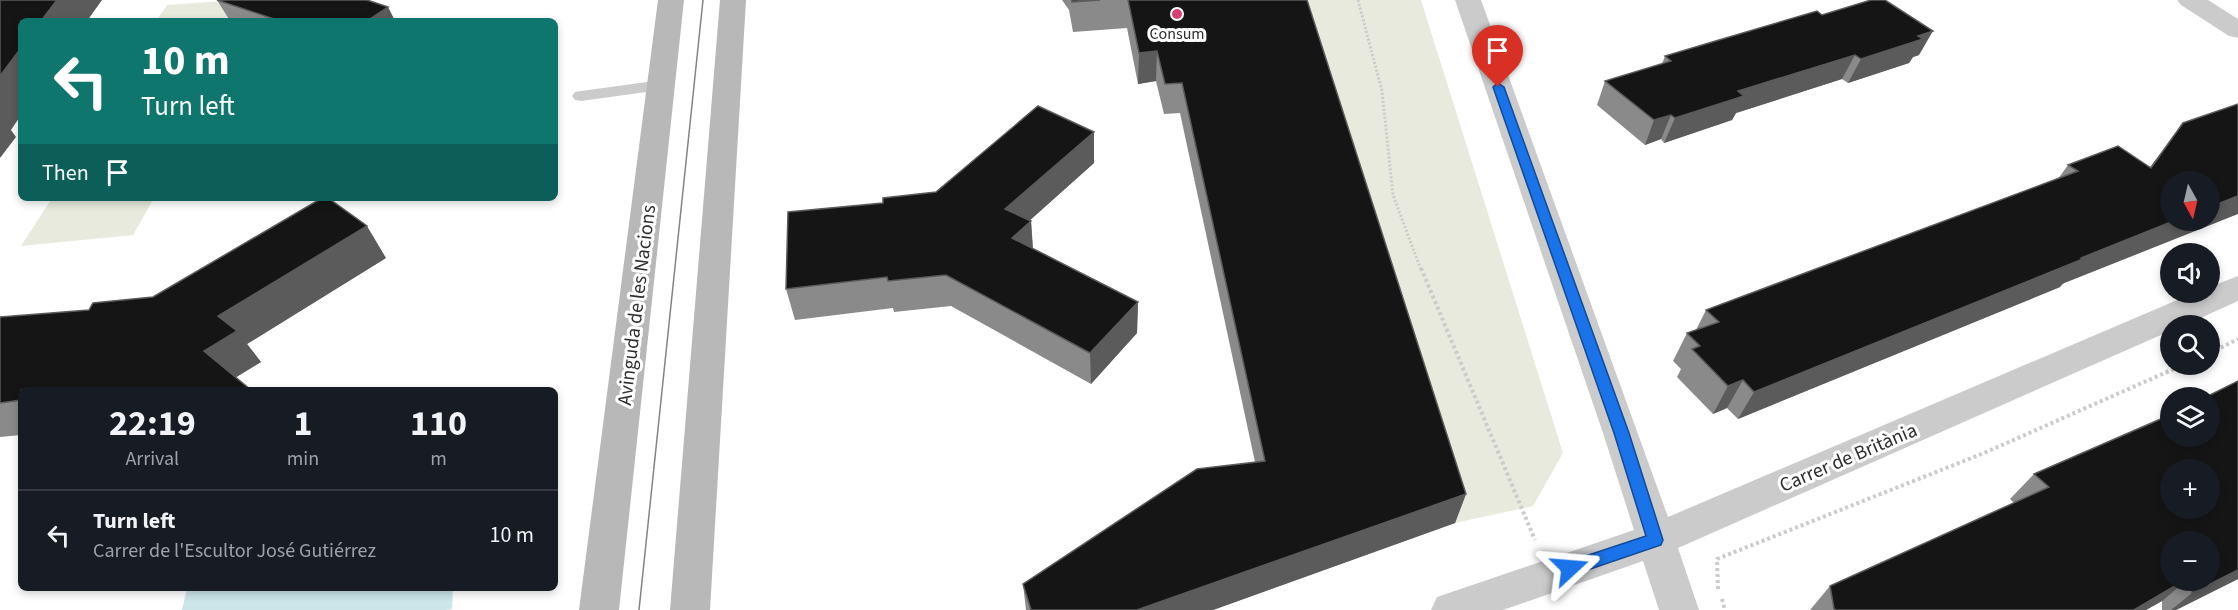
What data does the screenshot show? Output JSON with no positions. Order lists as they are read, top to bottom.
{
  "streets": {
    "main road": ["Avinguda de les Nacions"],
    "street": ["Carrer de Britània"]
  },
  "places": ["Consum"],
  "north": "bottom",
  "page": {
    "turn": ["10 m", "Turn left"],
    "then": "Then",
    "map_buttons": ["+", "−"],
    "eta": [
      "22:19",
      "Arrival",
      "1",
      "min",
      "110",
      "m"
    ],
    "list": [
      {
        "name": "Turn left",
        "note": "Carrer de l'Escultor José Gutiérrez",
        "value": "10 m"
      }
    ]
  }
}
